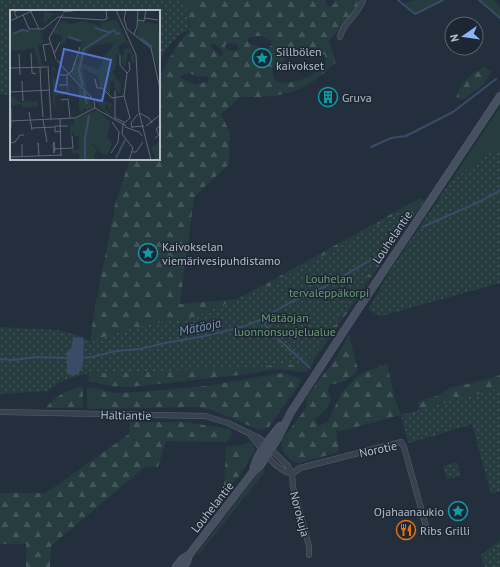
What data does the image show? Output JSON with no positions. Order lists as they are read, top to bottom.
{
  "streets": {
    "main road": ["Louhelantie"],
    "street": ["Haltiantie", "Norotie", "Norokuja"]
  },
  "crossings": [
    ["Louhelantie", "Haltiantie"],
    ["Louhelantie", "Norokuja"],
    ["Haltiantie", "Norokuja"],
    ["Norotie", "Norokuja"]
  ],
  "water": ["Mätäoja"],
  "parks": ["Louhelan tervaleppäkorpi", "Mätäojan luonnonsuojelualue"],
  "places": {
    "place": ["Sillbölen kaivokset", "Kaivokselan viemärivesipuhdistamo", "Ojahaanaukio"],
    "building": ["Gruva"],
    "restaurant": ["Ribs Grilli"]
  },
  "north": "left"
}
